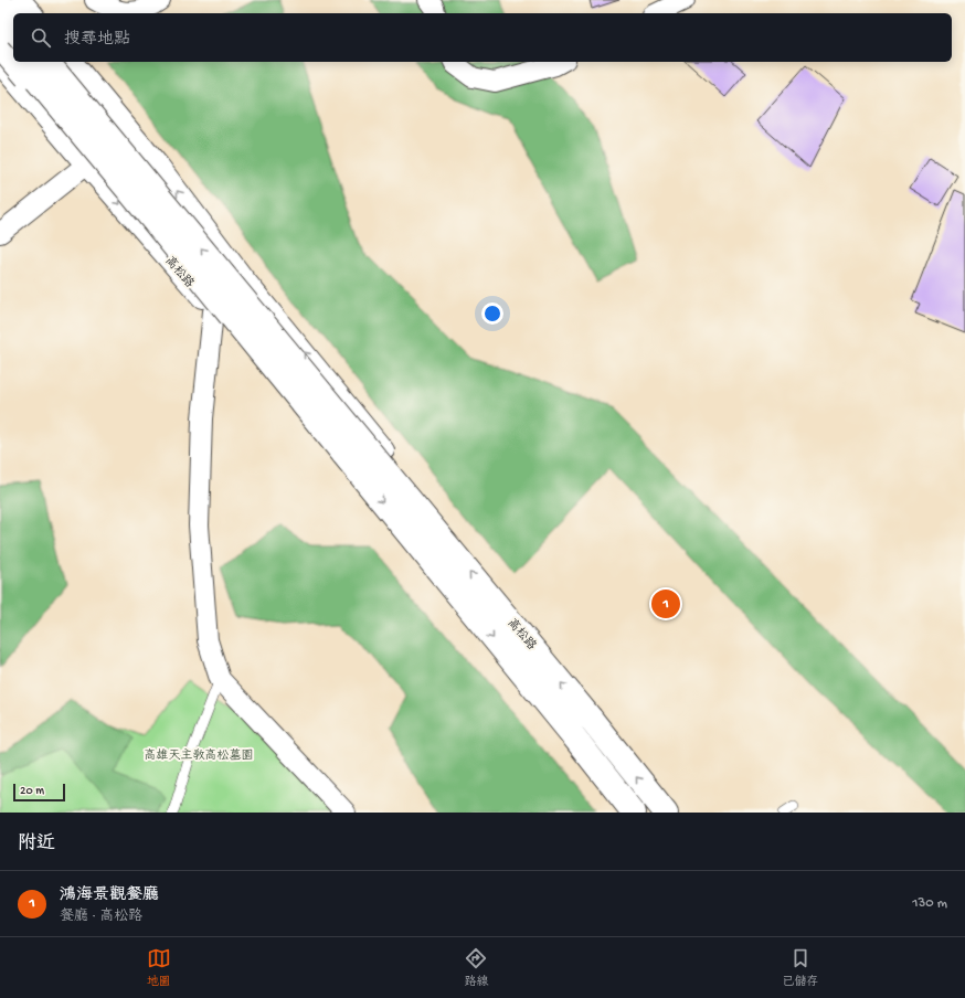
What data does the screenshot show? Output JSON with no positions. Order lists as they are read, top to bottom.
{
  "streets": {
    "street": ["高松路"]
  },
  "parks": ["高雄天主教高松墓園"],
  "scale_bar": "20 m",
  "page": {
    "search": "搜尋地點",
    "pins": "1",
    "scale": "20 m",
    "heading": "附近",
    "list": [
      {
        "mark": "1",
        "name": "鴻海景觀餐廳",
        "note": "餐廳 · 高松路",
        "value": "130 m"
      }
    ],
    "nav": ["地圖", "路線", "已儲存"]
  }
}
